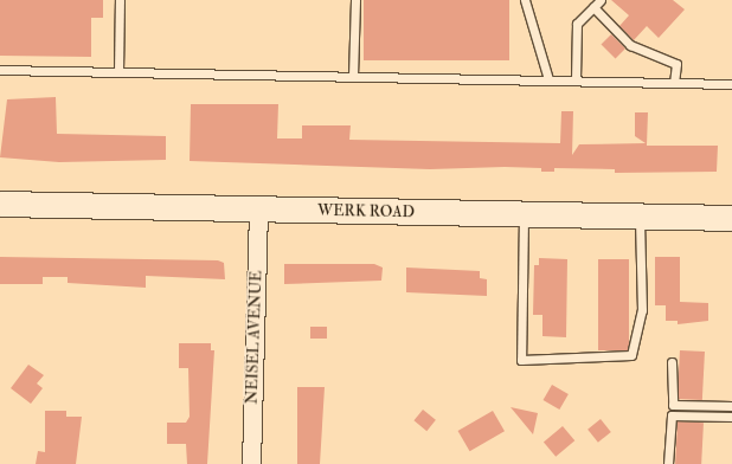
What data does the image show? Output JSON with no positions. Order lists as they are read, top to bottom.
{
  "streets": {
    "street": ["WERK ROAD", "NEISEL AVENUE"]
  },
  "crossings": [
    ["WERK ROAD", "NEISEL AVENUE"]
  ]
}
